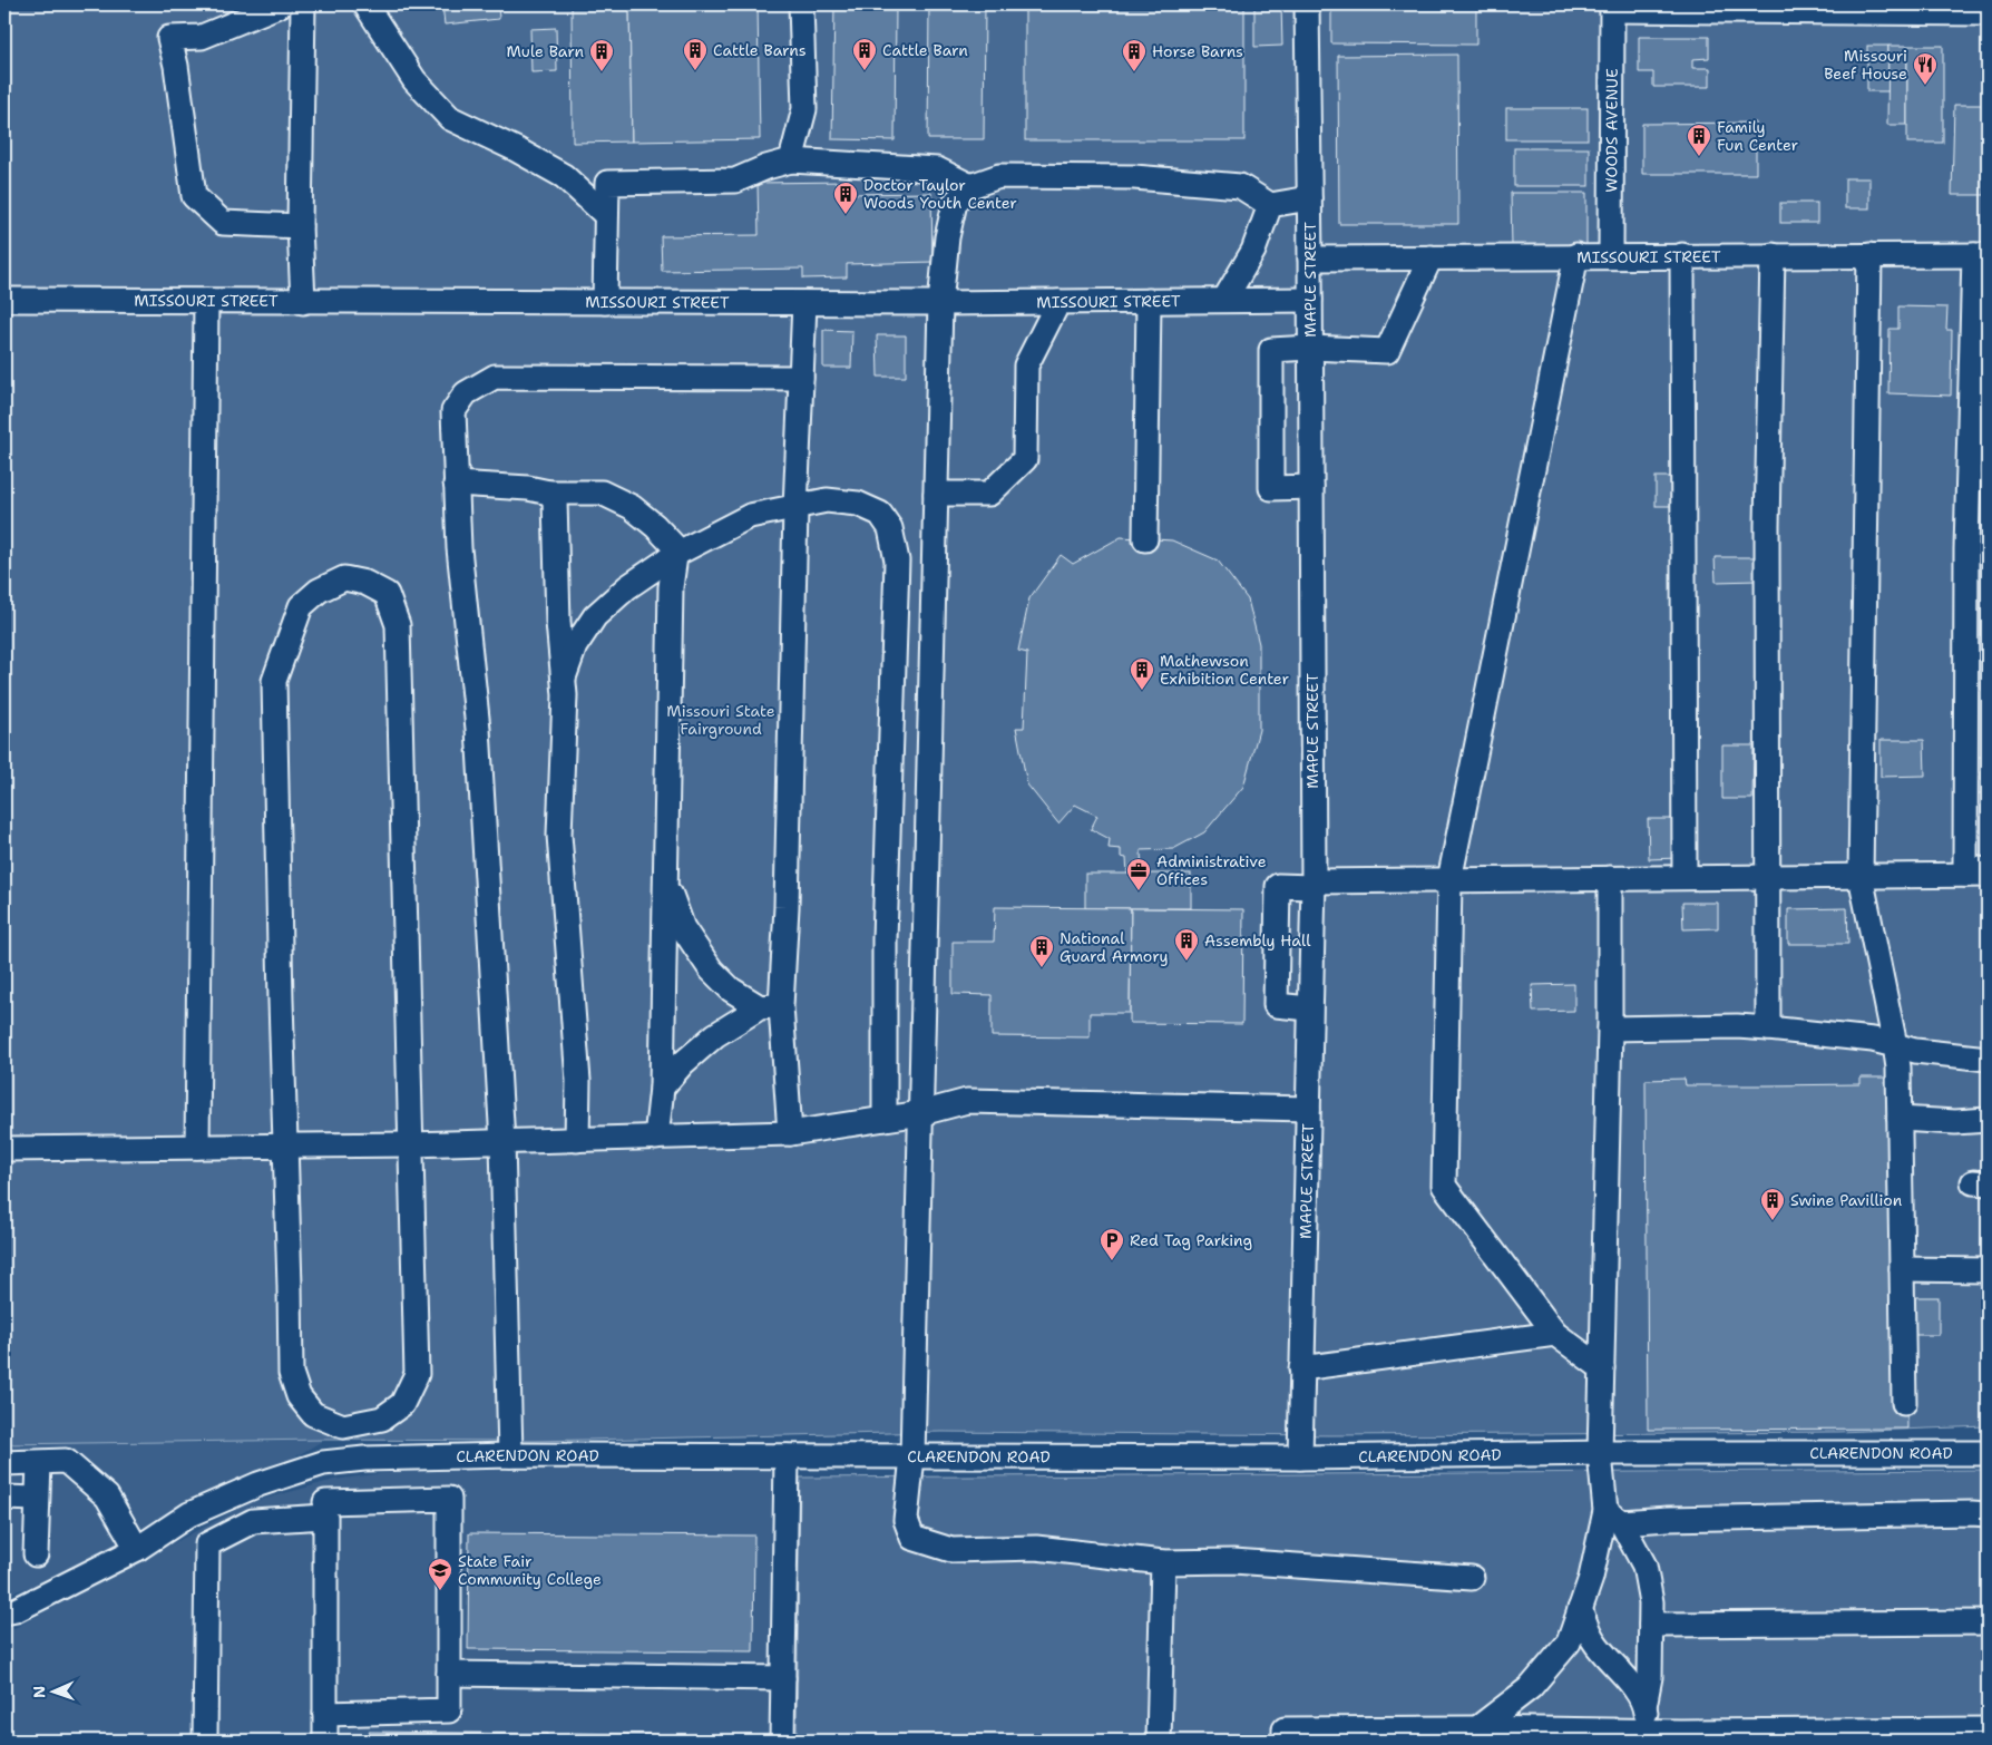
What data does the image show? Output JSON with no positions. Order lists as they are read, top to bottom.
{
  "streets": {
    "street": [
      "WOODS AVENUE",
      "MISSOURI STREET",
      "MAPLE STREET",
      "CLARENDON ROAD"
    ]
  },
  "crossings": [
    ["WOODS AVENUE", "MISSOURI STREET"],
    ["MISSOURI STREET", "MAPLE STREET"],
    ["MAPLE STREET", "CLARENDON ROAD"]
  ],
  "parks": ["Missouri State Fairground"],
  "places": {
    "building": [
      "Cattle Barns",
      "Cattle Barn",
      "Mule Barn",
      "Horse Barns",
      "Family Fun Center",
      "Doctor Taylor Woods Youth Center",
      "Mathewson Exhibition Center",
      "Assembly Hall",
      "National Guard Armory",
      "Swine Pavillion"
    ],
    "restaurant": ["Missouri Beef House"],
    "office": ["Administrative Offices"],
    "parking": ["Red Tag Parking"],
    "school or university": ["State Fair Community College"]
  },
  "north": "left"
}
